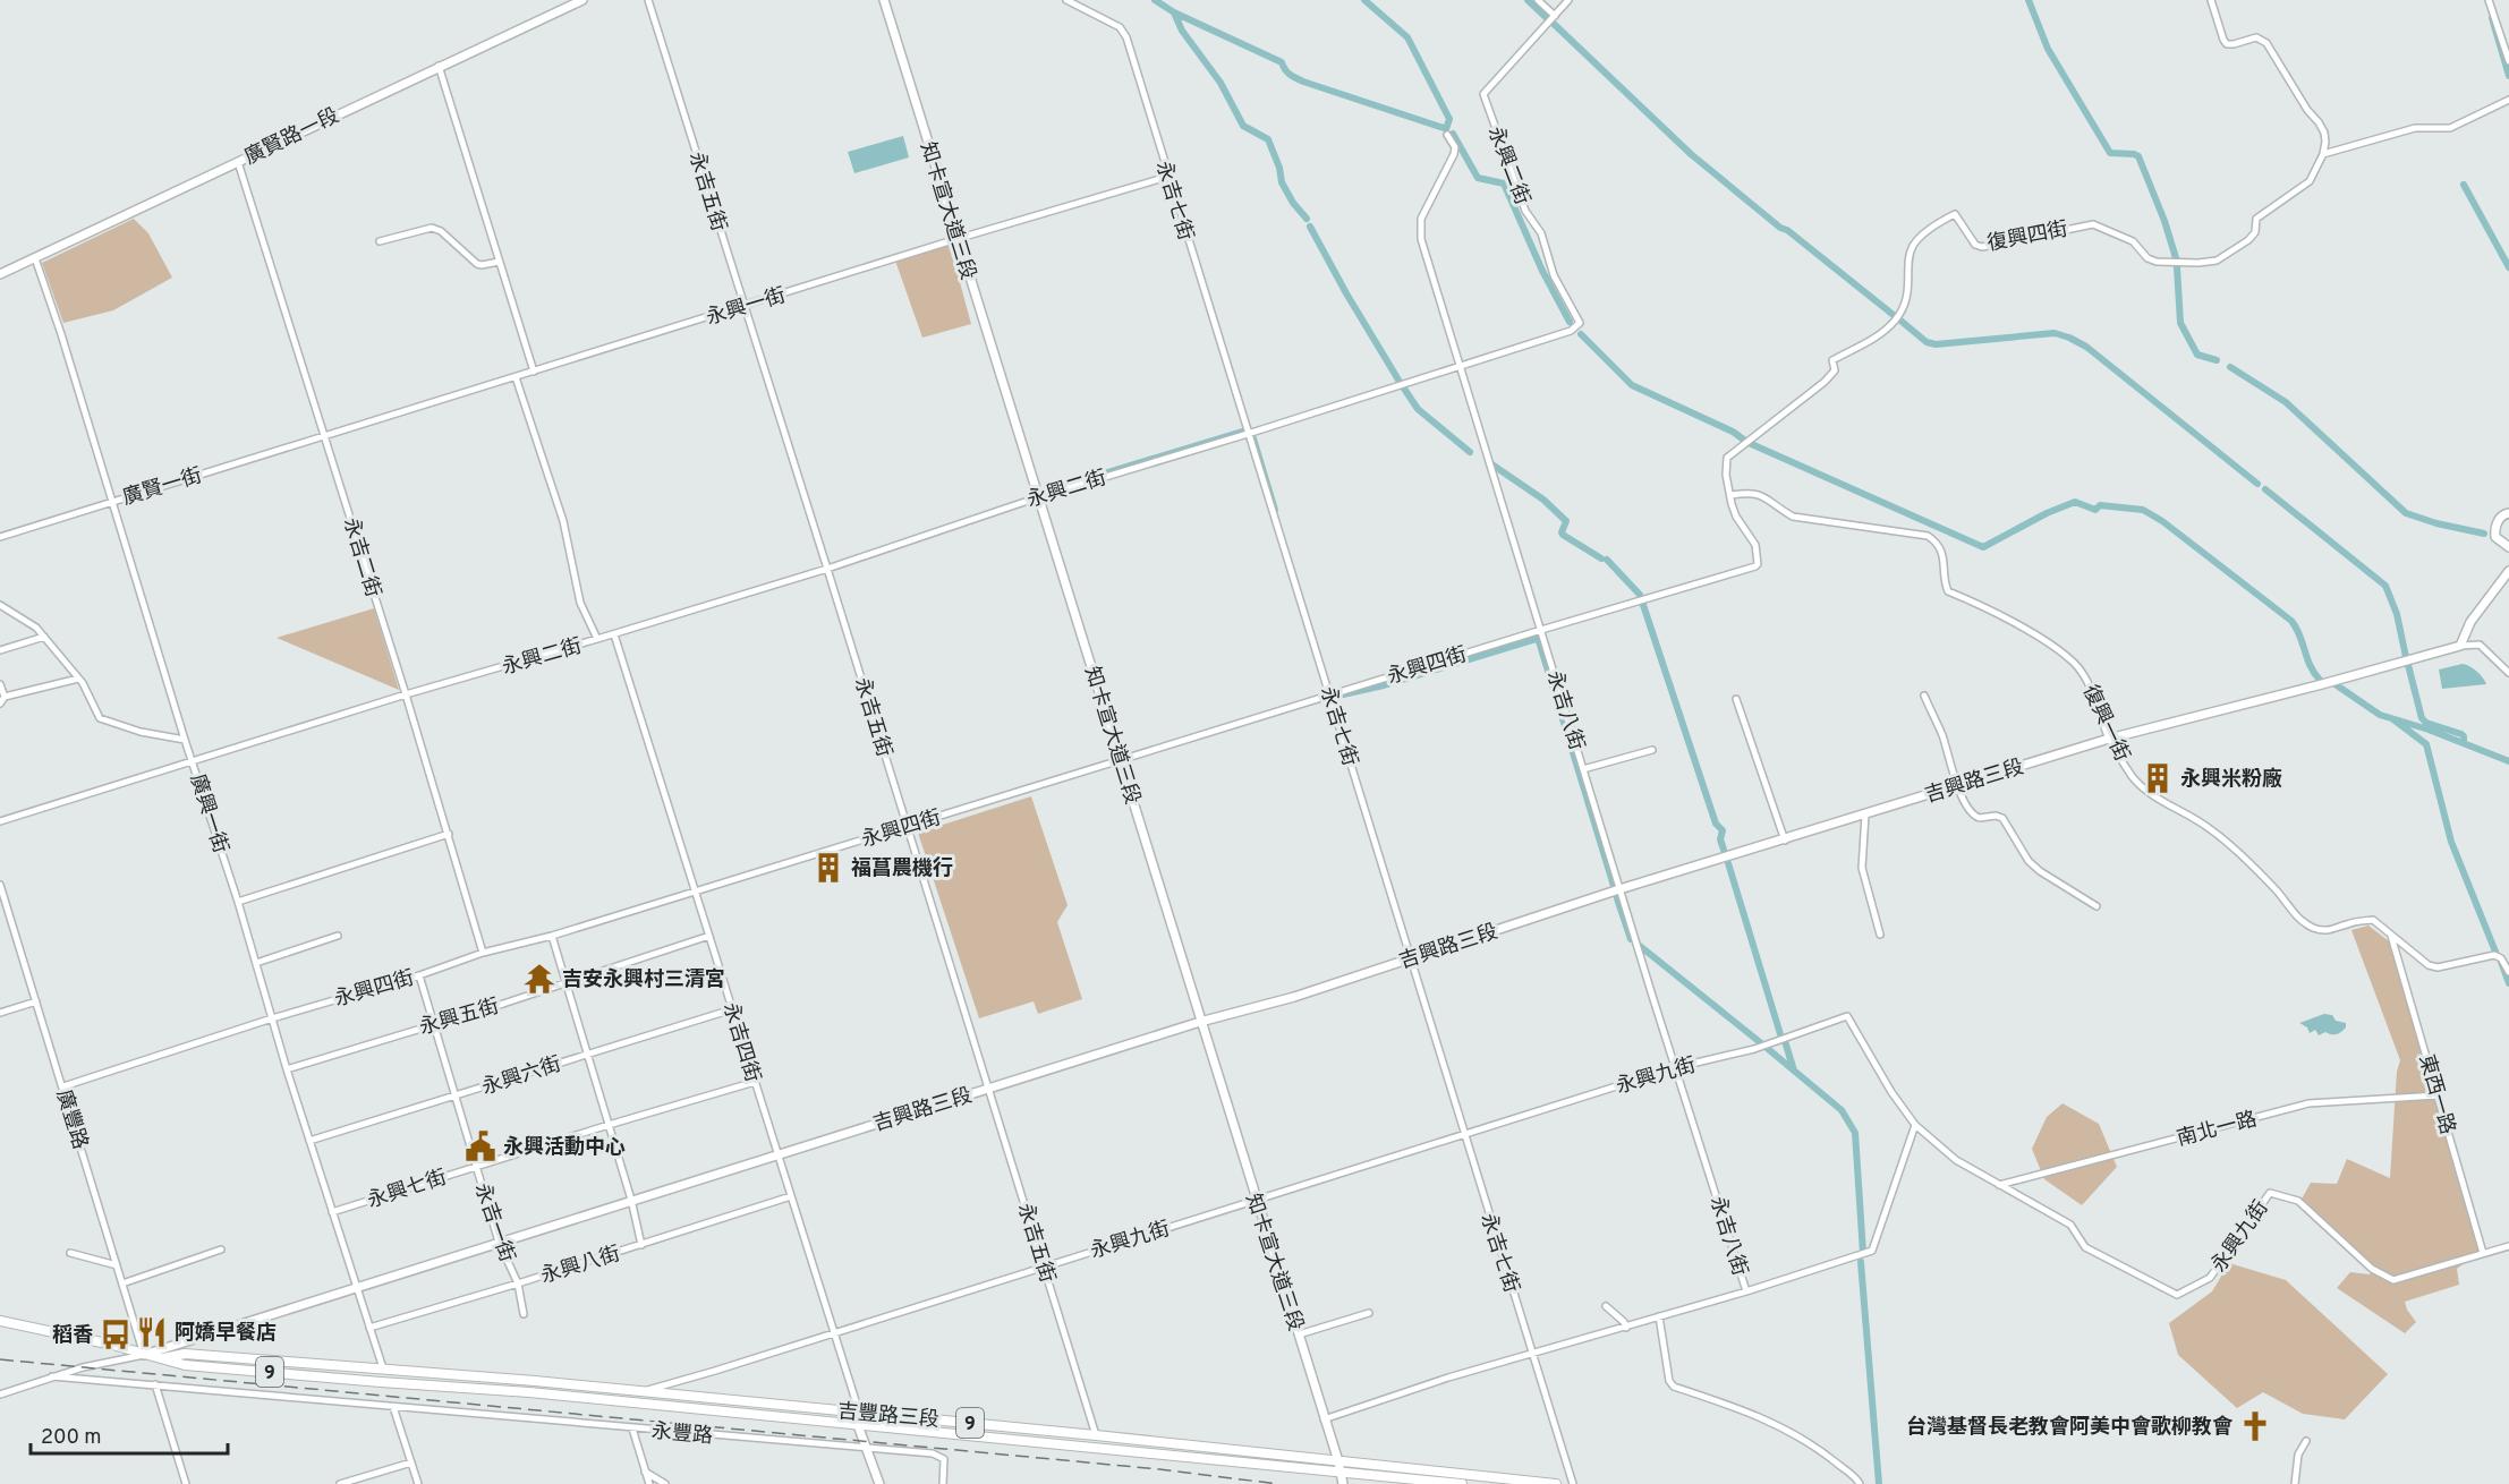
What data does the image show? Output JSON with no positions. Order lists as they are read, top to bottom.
{
  "streets": {
    "main road": ["9", "吉豐路三段"],
    "street": [
      "廣賢路一段",
      "永興二街",
      "永吉五街",
      "永吉七街",
      "知卡宣大道三段",
      "復興四街",
      "永興一街",
      "廣賢一街",
      "永吉二街",
      "永興四街",
      "永吉八街",
      "復興一街",
      "吉興路三段",
      "廣興一街",
      "永興五街",
      "永吉四街",
      "永興六街",
      "永興九街",
      "東西一路",
      "廣豐路",
      "南北一路",
      "永興七街",
      "永吉一街",
      "永興八街",
      "永豐路"
    ]
  },
  "crossings": [
    ["廣賢路一段", "永吉二街"],
    ["廣賢路一段", "廣興一街"],
    ["永興二街", "永吉五街"],
    ["永興二街", "永吉七街"],
    ["永興二街", "知卡宣大道三段"],
    ["永興二街", "永吉二街"],
    ["永興二街", "永吉八街"],
    ["永興二街", "廣興一街"],
    ["永興二街", "永吉四街"],
    ["永吉五街", "永興一街"],
    ["永吉五街", "永興四街"],
    ["永吉五街", "吉興路三段"],
    ["永吉五街", "永興九街"],
    ["永吉五街", "吉豐路三段"],
    ["永吉七街", "永興一街"],
    ["永吉七街", "永興四街"],
    ["永吉七街", "吉興路三段"],
    ["永吉七街", "永興九街"],
    ["知卡宣大道三段", "永興一街"],
    ["知卡宣大道三段", "永興四街"],
    ["知卡宣大道三段", "吉興路三段"],
    ["知卡宣大道三段", "永興九街"],
    ["知卡宣大道三段", "吉豐路三段"],
    ["復興四街", "永興四街"],
    ["復興四街", "復興一街"],
    ["永興一街", "廣賢一街"],
    ["永興一街", "永吉二街"],
    ["廣賢一街", "永吉二街"],
    ["廣賢一街", "廣興一街"],
    ["永吉二街", "永興四街"],
    ["永興四街", "永吉八街"],
    ["永興四街", "廣興一街"],
    ["永興四街", "永吉四街"],
    ["永興四街", "廣豐路"],
    ["永興四街", "永吉一街"],
    ["永吉八街", "吉興路三段"],
    ["永吉八街", "永興九街"],
    ["復興一街", "吉興路三段"],
    ["復興一街", "東西一路"],
    ["吉興路三段", "廣興一街"],
    ["吉興路三段", "永吉四街"],
    ["吉興路三段", "廣豐路"],
    ["吉興路三段", "永吉一街"],
    ["吉興路三段", "9"],
    ["廣興一街", "永興五街"],
    ["廣興一街", "永興六街"],
    ["廣興一街", "永興七街"],
    ["廣興一街", "永興八街"],
    ["廣興一街", "9"],
    ["廣興一街", "吉豐路三段"],
    ["永興五街", "永吉四街"],
    ["永興五街", "永吉一街"],
    ["永吉四街", "永興六街"],
    ["永吉四街", "永興九街"],
    ["永吉四街", "永興七街"],
    ["永吉四街", "永興八街"],
    ["永吉四街", "吉豐路三段"],
    ["永興六街", "永吉一街"],
    ["永興九街", "東西一路"],
    ["永興九街", "南北一路"],
    ["永興九街", "吉豐路三段"],
    ["東西一路", "南北一路"],
    ["廣豐路", "9"],
    ["永興七街", "永吉一街"],
    ["永吉一街", "永興八街"],
    ["9", "吉豐路三段"]
  ],
  "places": {
    "building": ["永興米粉廠", "福菖農機行"],
    "temple": ["吉安永興村三清宮"],
    "public building": ["永興活動中心"],
    "restaurant": ["阿嬌早餐店"],
    "bus stop": ["稻香"],
    "church": ["台灣基督長老教會阿美中會歌柳教會"]
  },
  "scale_bar": "200 m"
}
